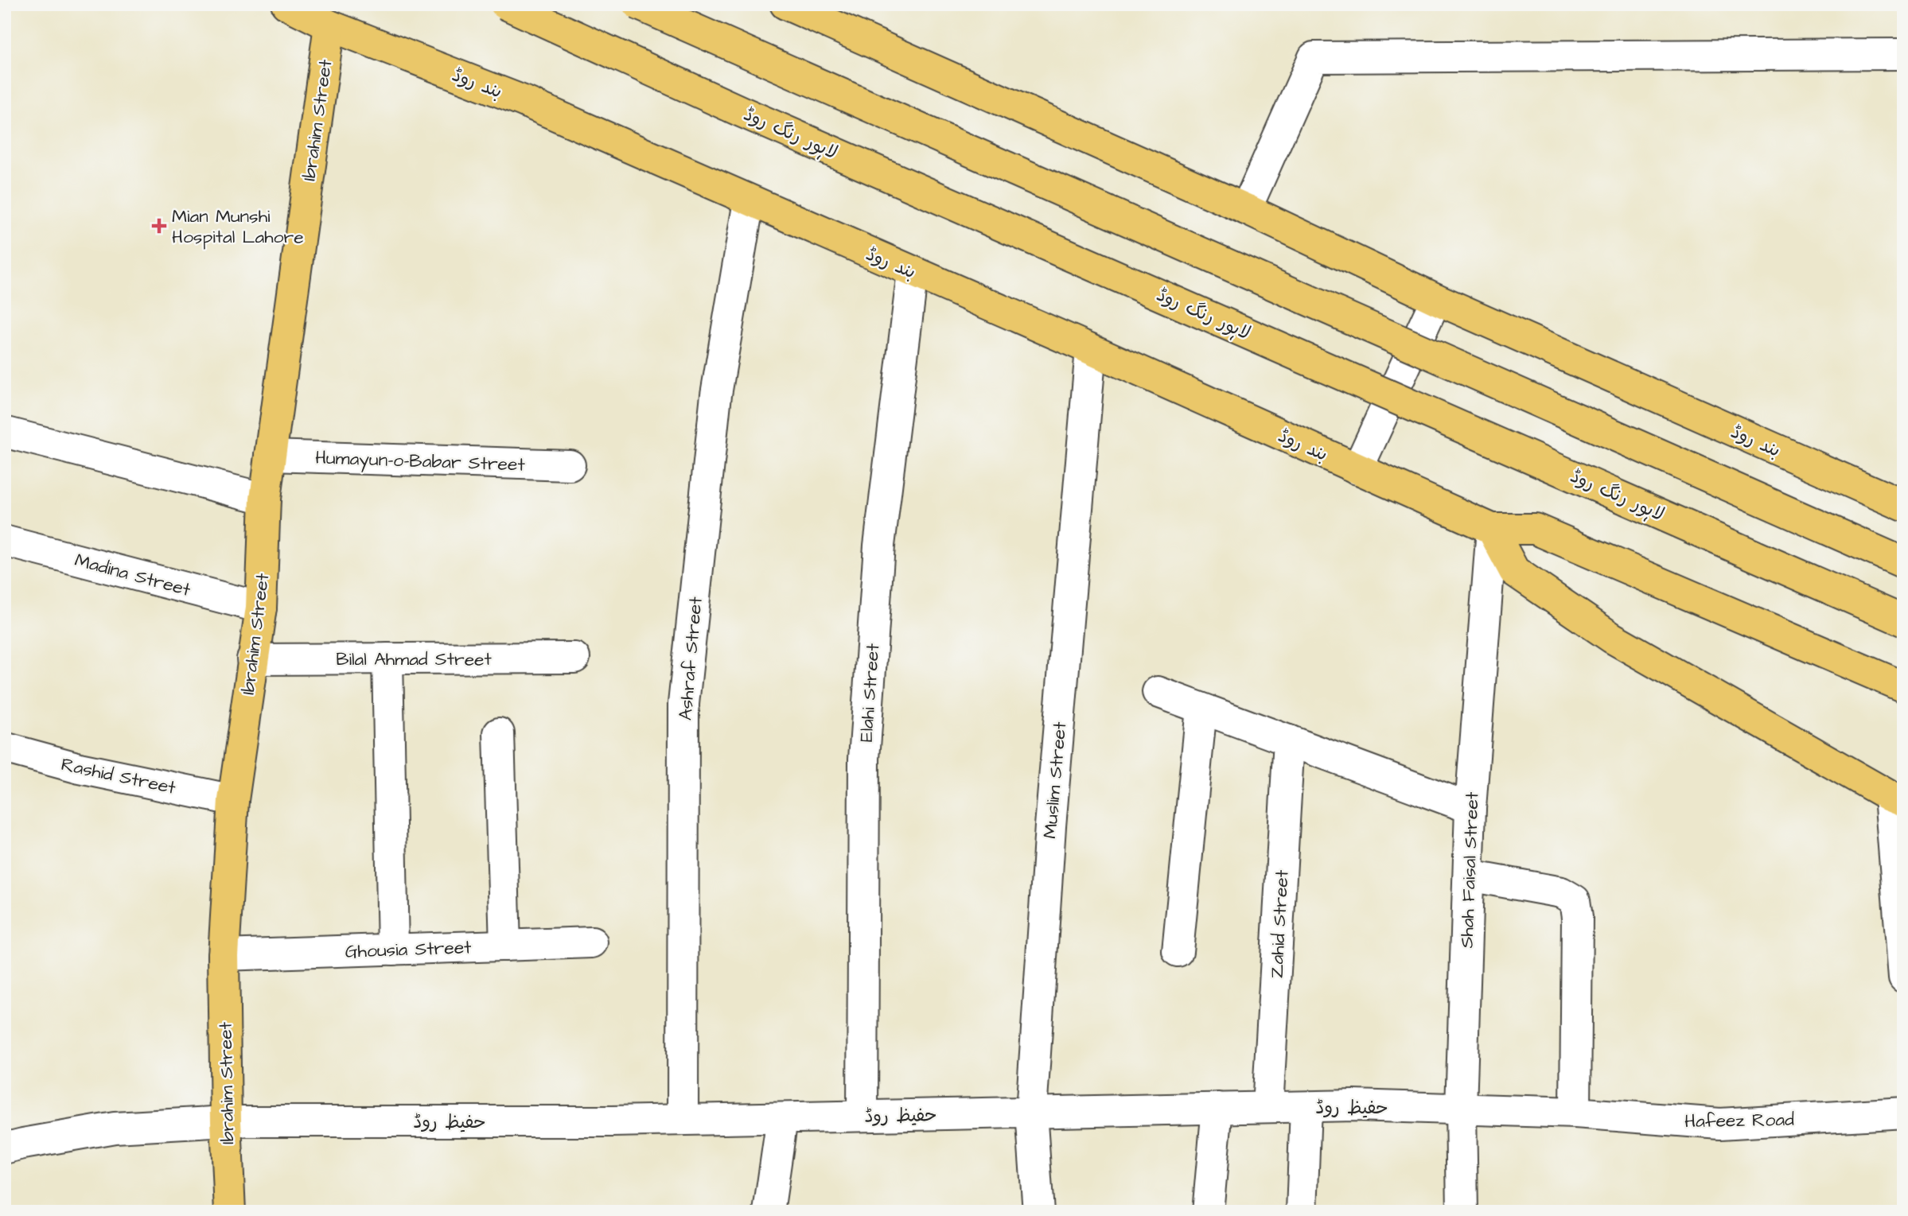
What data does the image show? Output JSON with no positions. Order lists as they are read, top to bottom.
{
  "streets": {
    "main road": ["بند روڈ", "Ibrahim Street", "لاہور رنگ روڈ"],
    "street": [
      "Humayun-o-Babar Street",
      "Madina Street",
      "Bilal Ahmad Street",
      "Ashraf Street",
      "Elahi Street",
      "Rashid Street",
      "Muslim Street",
      "Shah Faisal Street",
      "Zahid Street",
      "Ghousia Street",
      "حفیظ روڈ",
      "Hafeez Road"
    ]
  },
  "crossings": [
    ["بند روڈ", "Ibrahim Street"],
    ["بند روڈ", "Ashraf Street"],
    ["بند روڈ", "Elahi Street"],
    ["بند روڈ", "Muslim Street"],
    ["بند روڈ", "Shah Faisal Street"],
    ["Ibrahim Street", "Humayun-o-Babar Street"],
    ["Ibrahim Street", "Madina Street"],
    ["Ibrahim Street", "Bilal Ahmad Street"],
    ["Ibrahim Street", "Rashid Street"],
    ["Ibrahim Street", "Ghousia Street"],
    ["Ibrahim Street", "حفیظ روڈ"],
    ["Ashraf Street", "حفیظ روڈ"],
    ["Elahi Street", "حفیظ روڈ"],
    ["Muslim Street", "حفیظ روڈ"],
    ["Shah Faisal Street", "حفیظ روڈ"],
    ["Zahid Street", "حفیظ روڈ"],
    ["حفیظ روڈ", "Hafeez Road"]
  ],
  "places": {
    "health": ["Mian Munshi Hospital Lahore"]
  }
}
